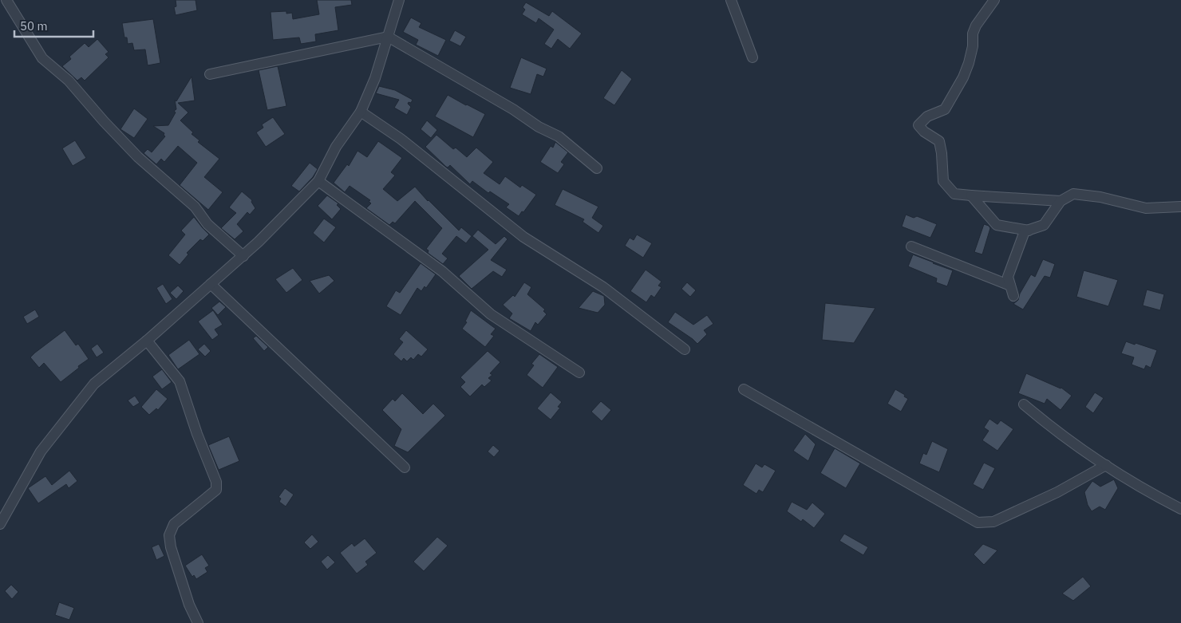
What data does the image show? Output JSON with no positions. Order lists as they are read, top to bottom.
{
  "scale_bar": "50 m"
}
